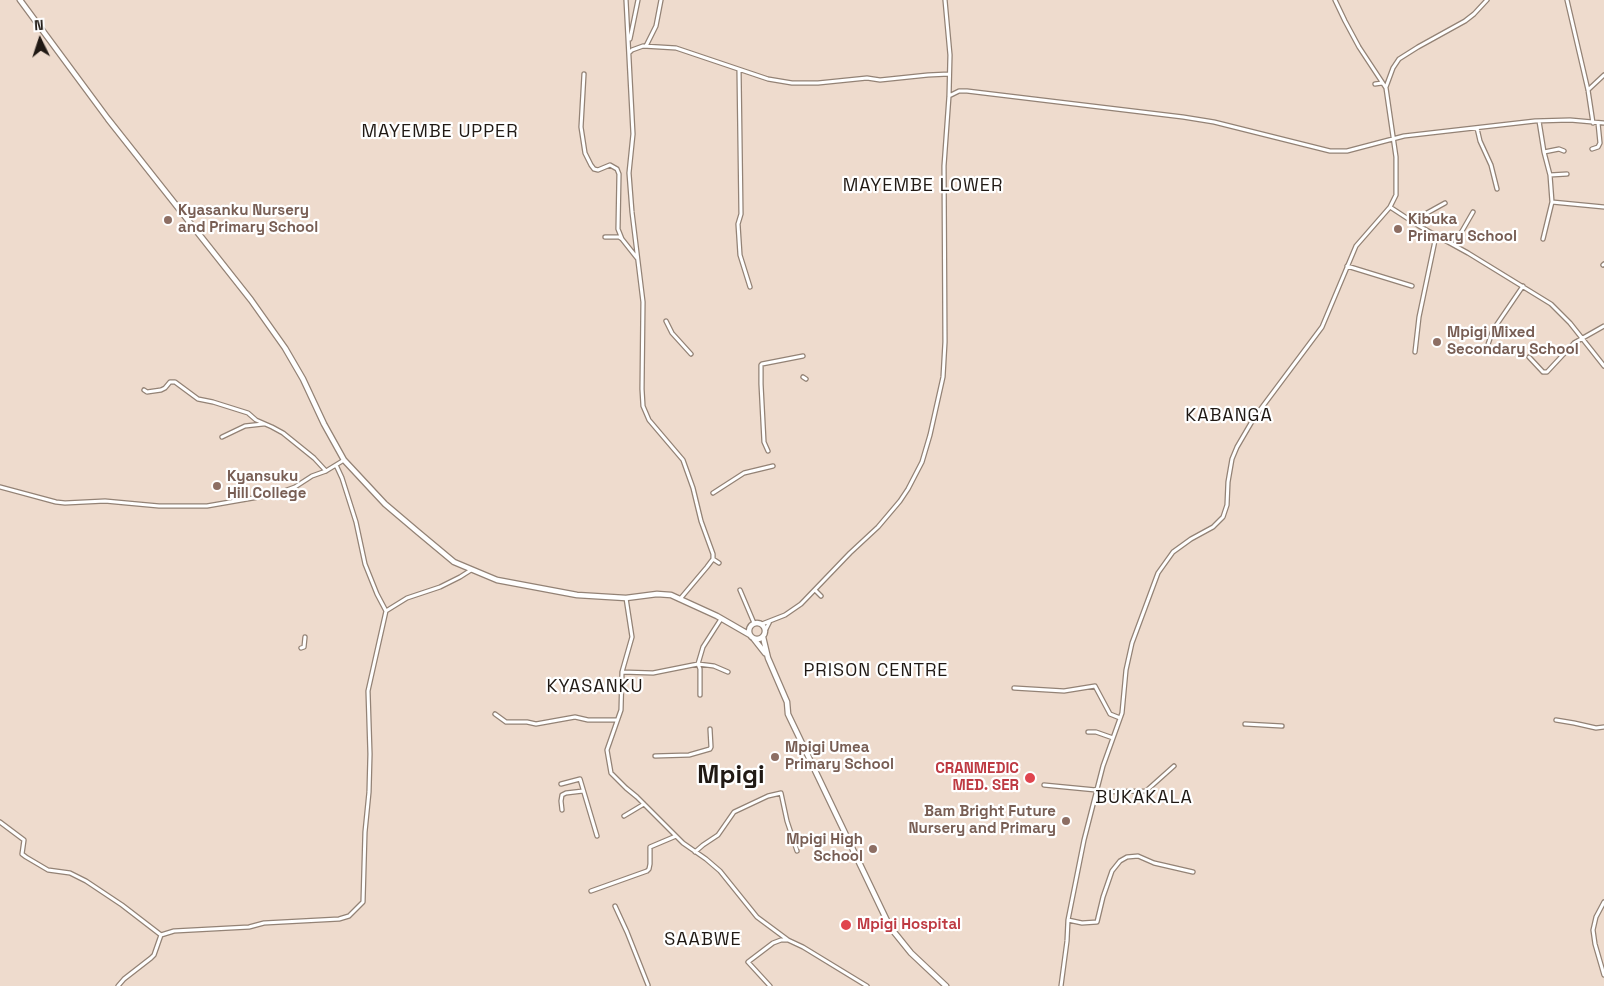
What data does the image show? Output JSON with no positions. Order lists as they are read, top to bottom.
{
  "districts": [
    "MAYEMBE UPPER",
    "MAYEMBE LOWER",
    "KABANGA",
    "PRISON CENTRE",
    "KYASANKU",
    "Mpigi",
    "BUKAKALA",
    "SAABWE"
  ],
  "places": [
    "Kyasanku Nursery and Primary School",
    "Kibuka Primary School",
    "Mpigi Mixed Secondary School",
    "Kyansuku Hill College",
    "Mpigi Umea Primary School",
    "CRANMEDIC MED. SER",
    "Bam Bright Future Nursery and Primary",
    "Mpigi High School",
    "Mpigi Hospital"
  ],
  "north": "top"
}
